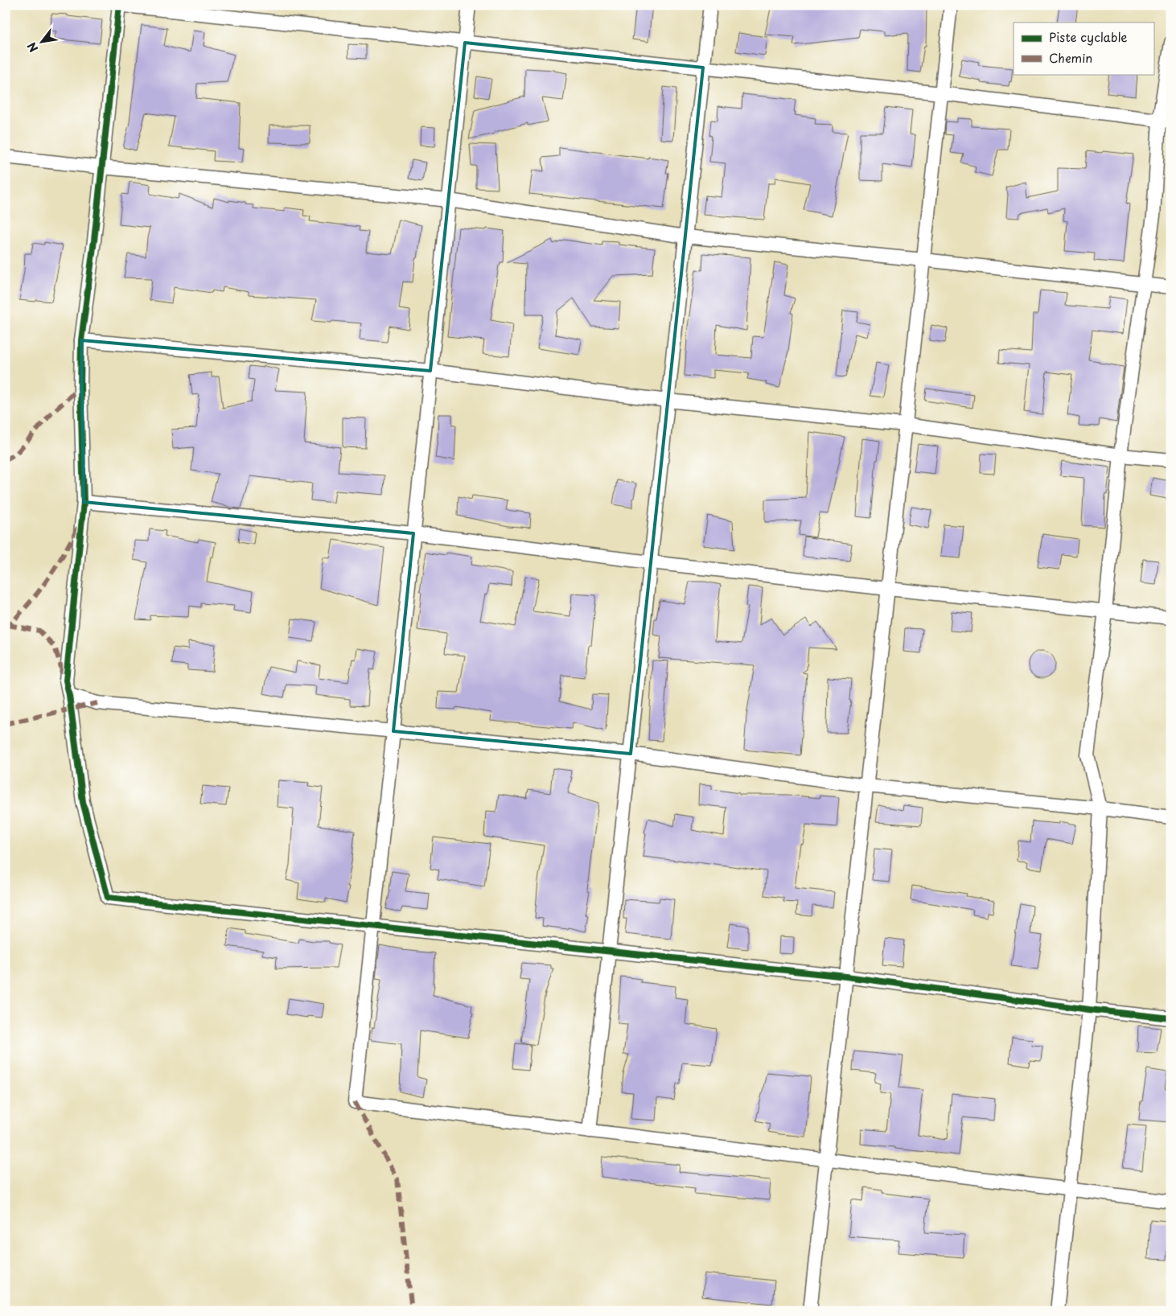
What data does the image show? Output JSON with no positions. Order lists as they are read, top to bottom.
{
  "legend": ["Piste cyclable", "Chemin"],
  "north": "bottom left"
}
